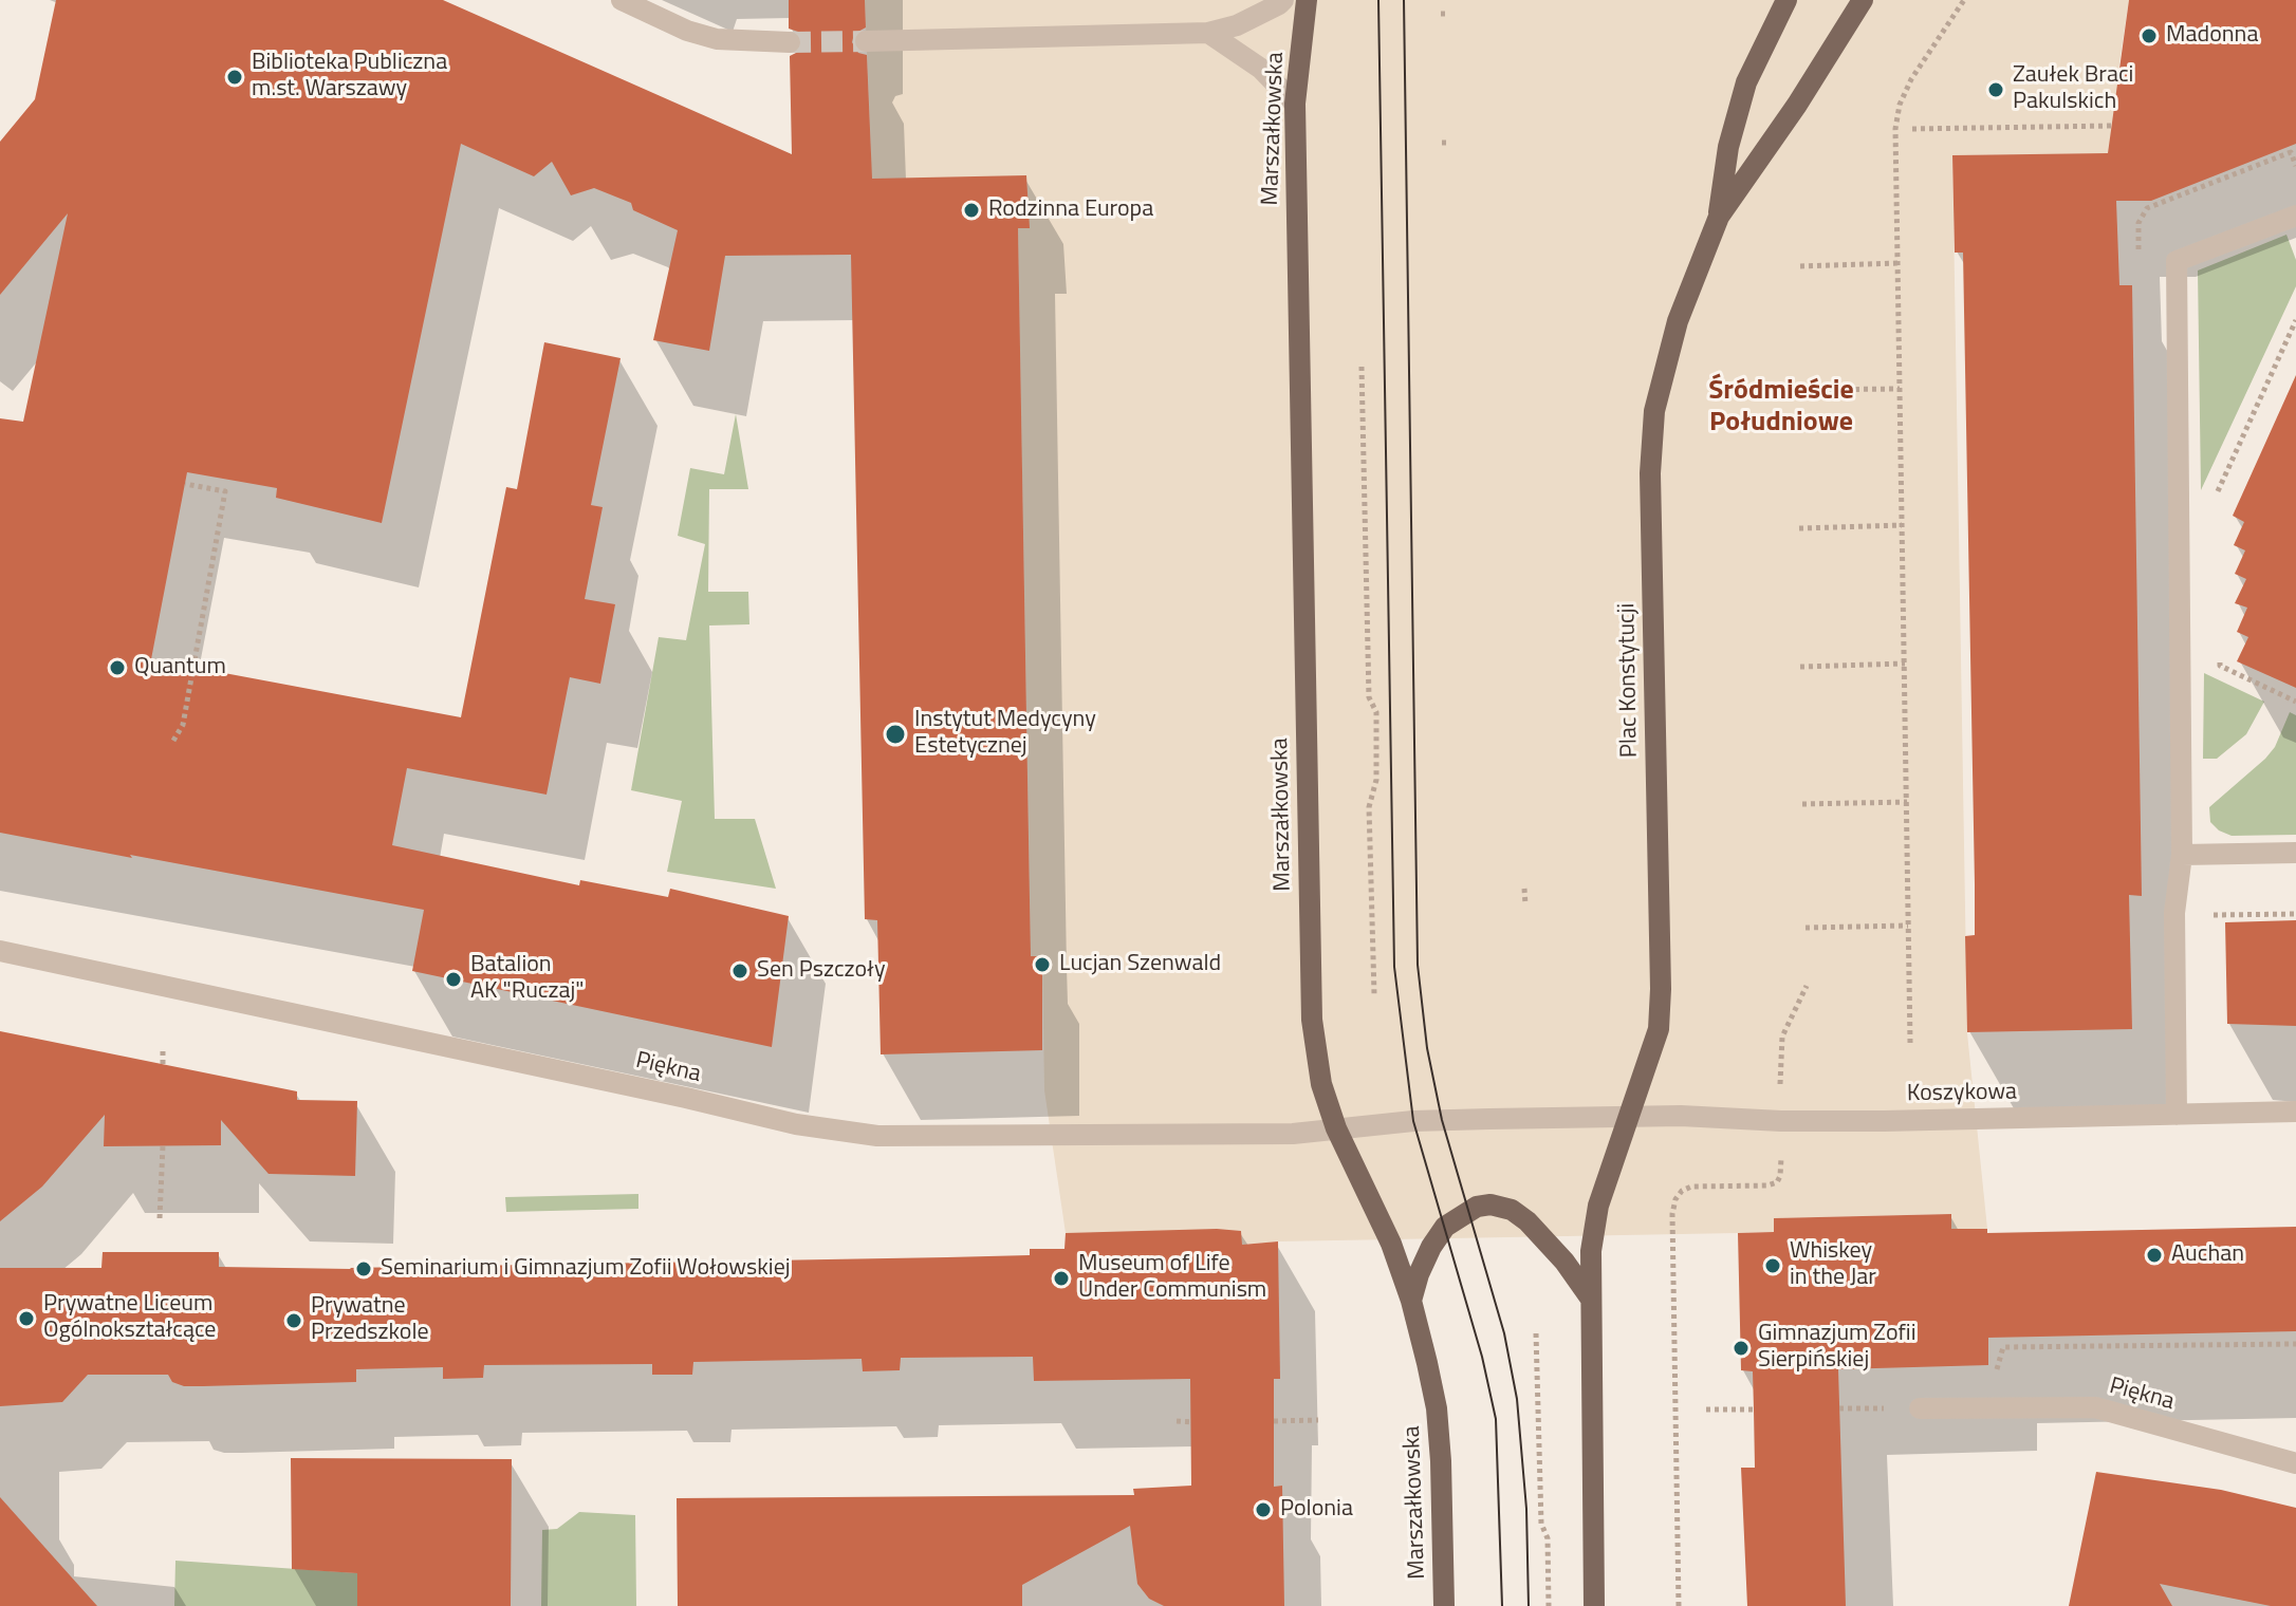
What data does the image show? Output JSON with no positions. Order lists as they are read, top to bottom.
{
  "streets": {
    "main road": ["Marszałkowska", "Plac Konstytucji"],
    "street": ["Piękna", "Koszykowa"]
  },
  "crossings": [
    ["Marszałkowska", "Piękna"],
    ["Plac Konstytucji", "Koszykowa"]
  ],
  "districts": ["Śródmieście Południowe"],
  "places": [
    "Madonna",
    "Biblioteka Publiczna m.st. Warszawy",
    "Zaułek Braci Pakulskich",
    "Rodzinna Europa",
    "Quantum",
    "Instytut Medycyny Estetycznej",
    "Lucjan Szenwald",
    "Sen Pszczoły",
    "Batalion AK \"Ruczaj\"",
    "Auchan",
    "Whiskey in the Jar",
    "Seminarium i Gimnazjum Zofii Wołowskiej",
    "Museum of Life Under Communism",
    "Prywatne Liceum Ogólnokształcące",
    "Prywatne Przedszkole",
    "Gimnazjum Zofii Sierpińskiej",
    "Polonia"
  ]
}
